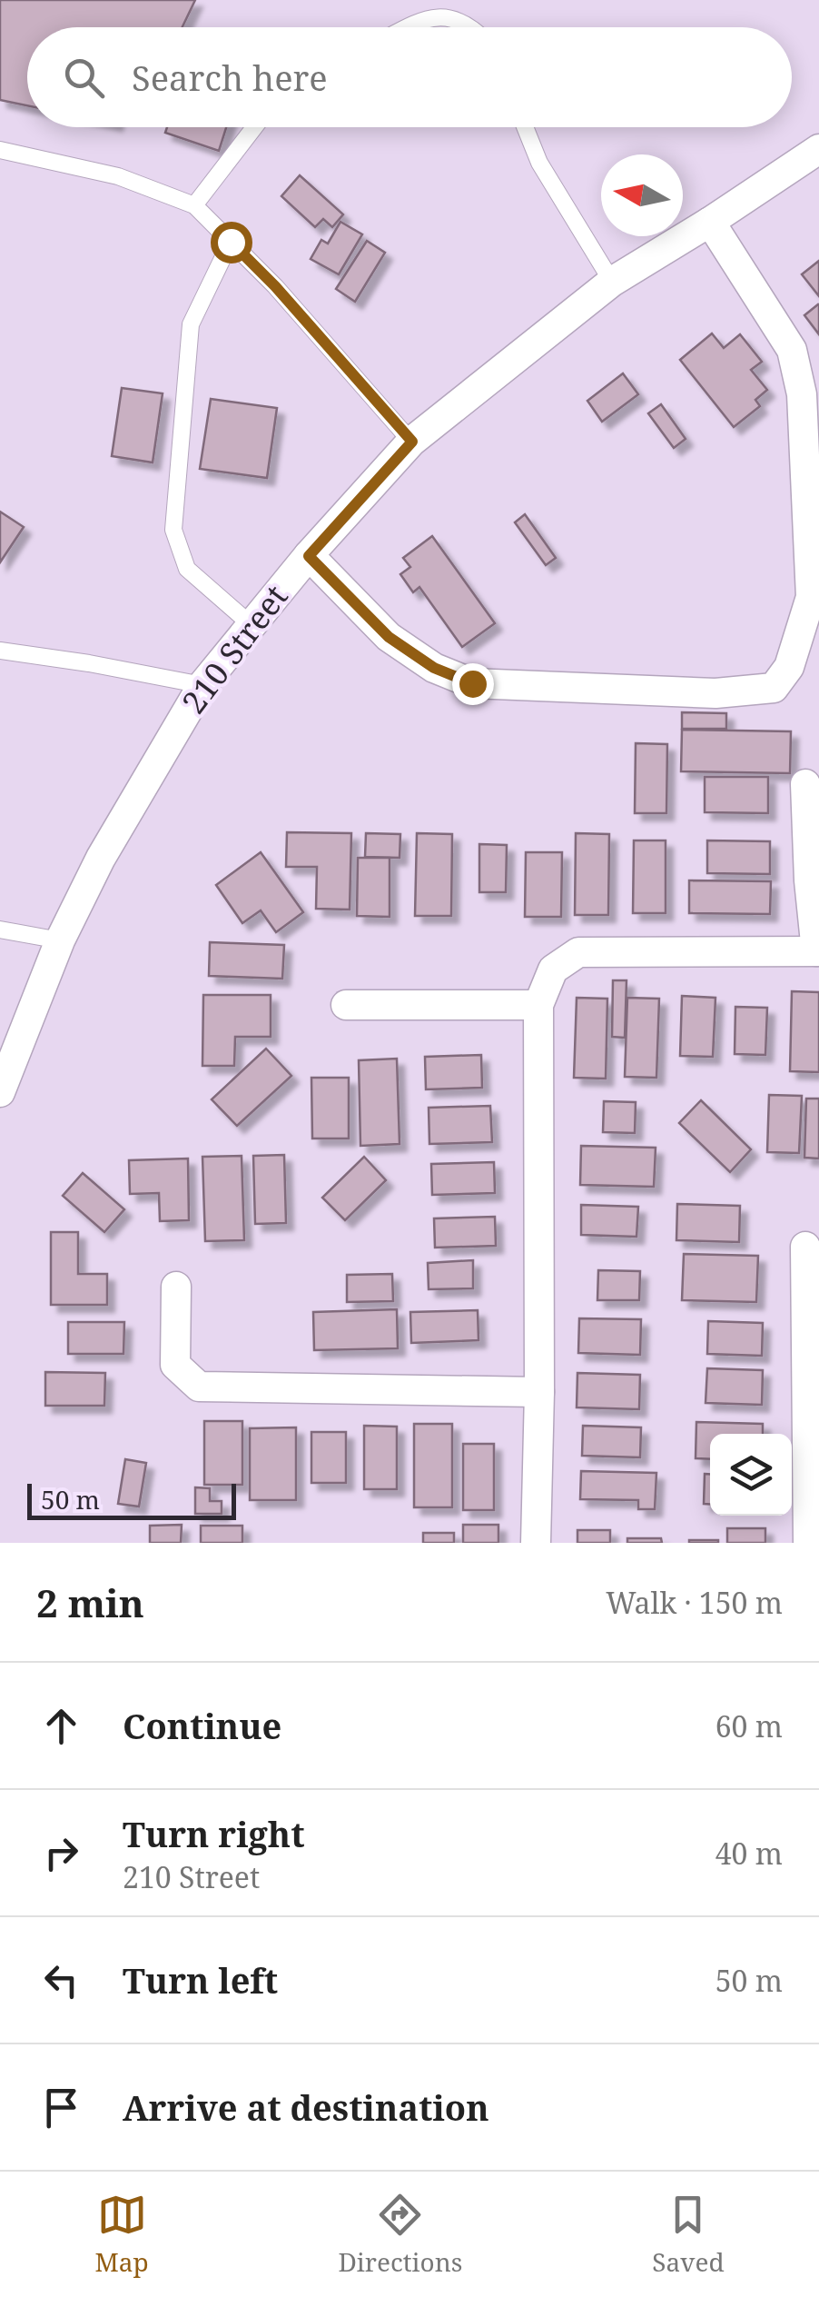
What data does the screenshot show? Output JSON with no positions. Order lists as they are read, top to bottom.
{
  "streets": {
    "street": ["210 Street"]
  },
  "scale_bar": "50 m",
  "north": "left",
  "page": {
    "search": "Search here",
    "scale": "50 m",
    "heading": ["2 min", "Walk · 150 m"],
    "list": [
      ["Continue", "60 m"],
      ["Turn right", "210 Street", "40 m"],
      ["Turn left", "50 m"],
      "Arrive at destination"
    ],
    "nav": ["Map", "Directions", "Saved"]
  }
}
